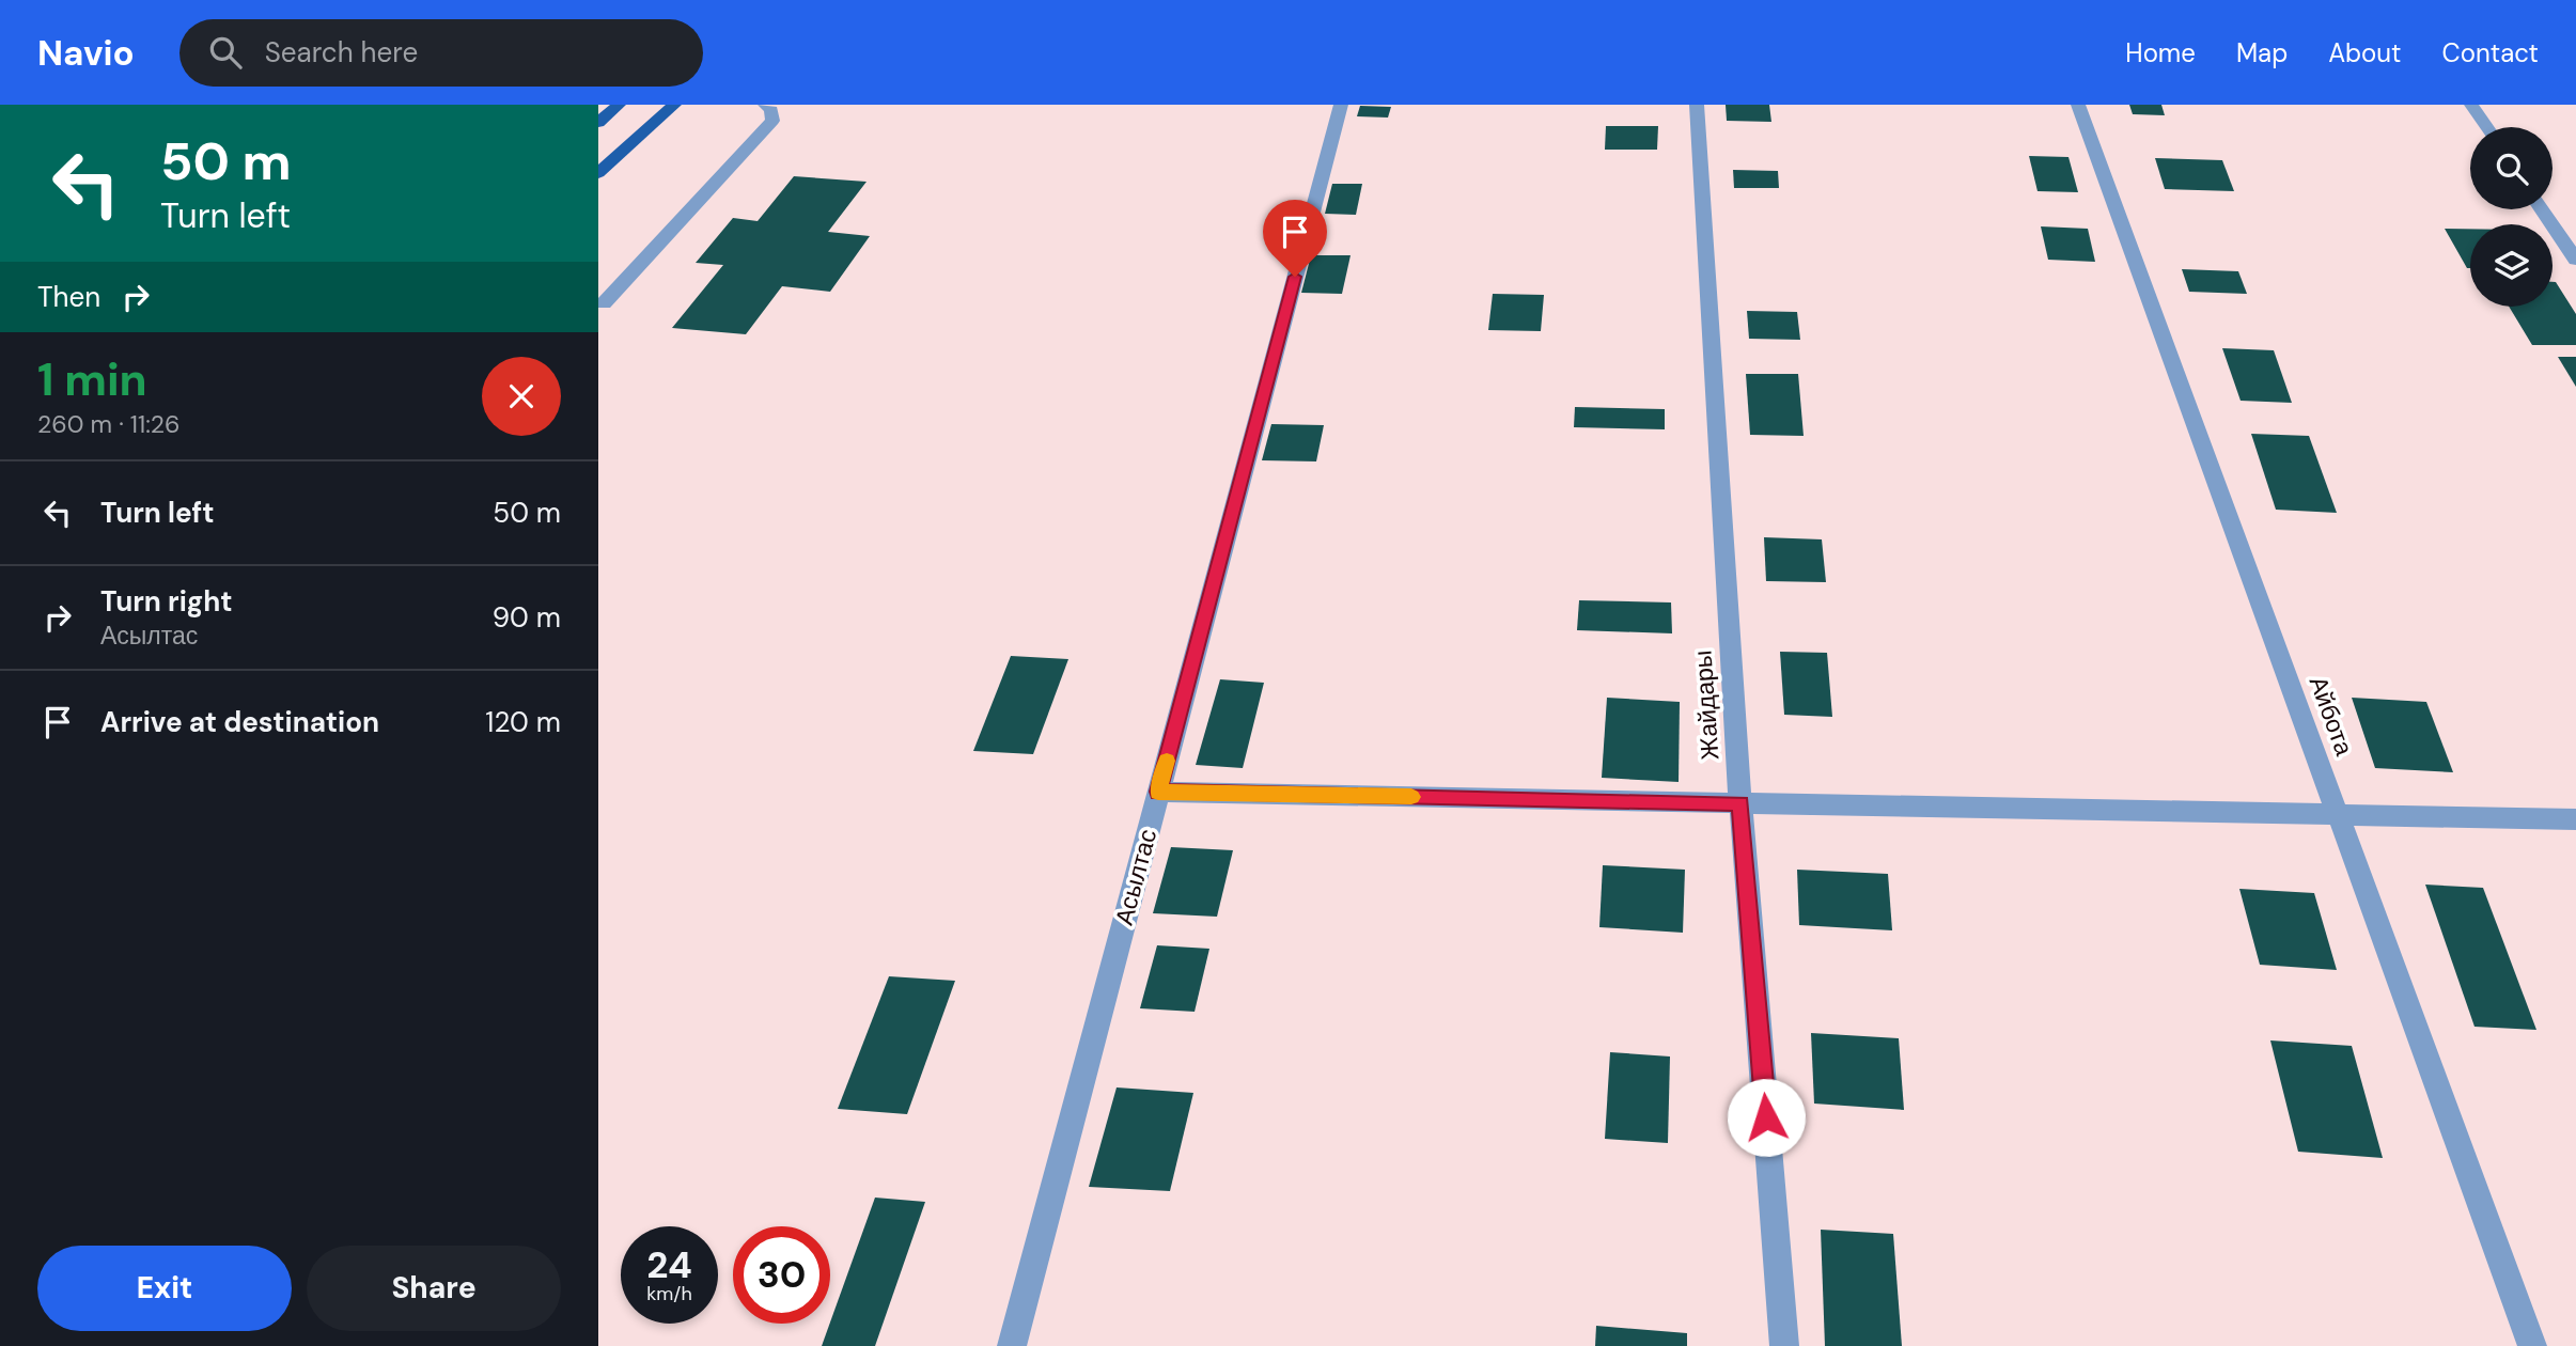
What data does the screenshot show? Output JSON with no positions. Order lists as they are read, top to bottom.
{
  "streets": {
    "street": ["Жайдары", "Айбота", "Асылтас"]
  },
  "page": {
    "header": "Navio",
    "search": "Search here",
    "nav": [
      "Home",
      "Map",
      "About",
      "Contact"
    ],
    "turn": ["50 m", "Turn left"],
    "then": "Then",
    "heading": ["1 min", "260 m · 11:26"],
    "list": [
      {
        "name": "Turn left",
        "value": "50 m"
      },
      {
        "name": "Turn right",
        "note": "Асылтас",
        "value": "90 m"
      },
      {
        "name": "Arrive at destination",
        "value": "120 m"
      }
    ],
    "speed": "24 km/h",
    "limit": "30",
    "buttons": ["Exit", "Share"]
  }
}
